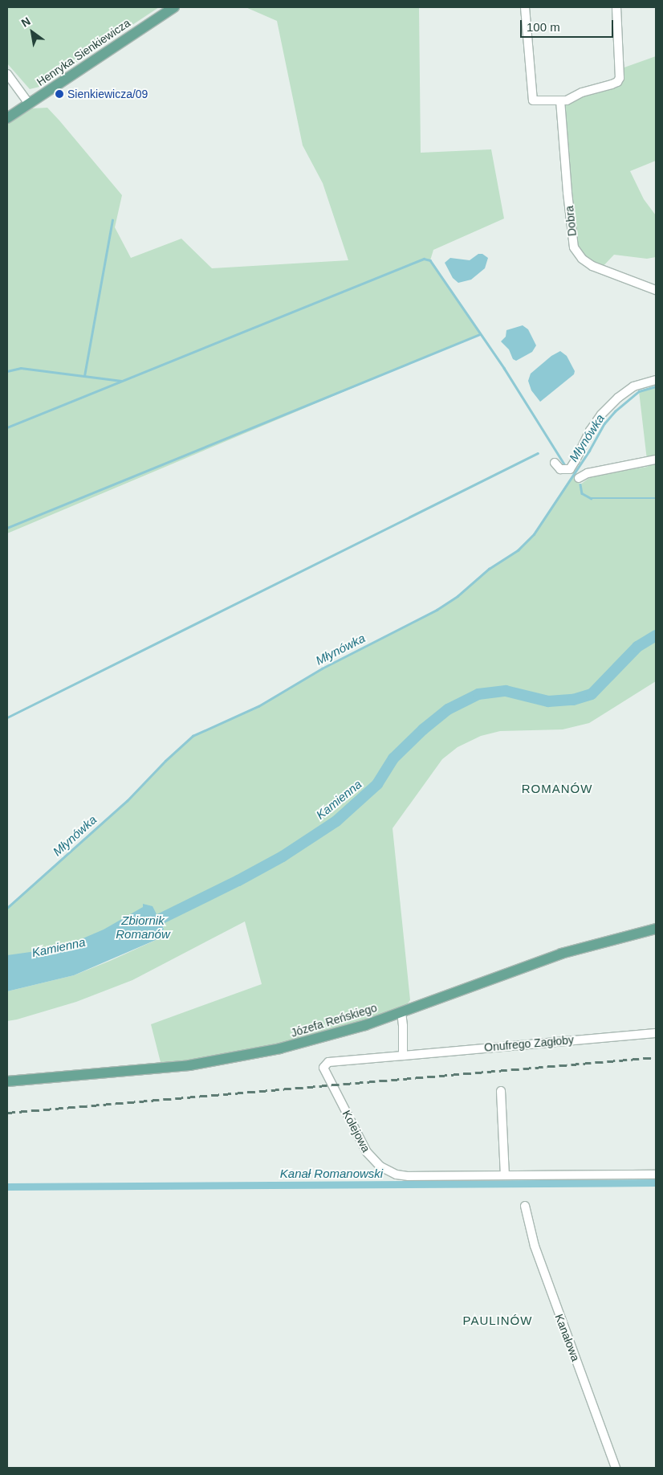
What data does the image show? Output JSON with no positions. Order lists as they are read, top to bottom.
{
  "streets": {
    "main road": ["Henryka Sienkiewicza", "Józefa Reńskiego"],
    "street": [
      "Dobra",
      "Onufrego Zagłoby",
      "Kolejowa",
      "Kanałowa"
    ]
  },
  "crossings": [
    ["Onufrego Zagłoby", "Kolejowa"]
  ],
  "districts": ["ROMANÓW", "PAULINÓW"],
  "water": [
    "Młynówka",
    "Kamienna",
    "Zbiornik Romanów",
    "Kanał Romanowski"
  ],
  "places": ["Sienkiewicza/09"],
  "scale_bar": "100 m",
  "north": "top left"
}
